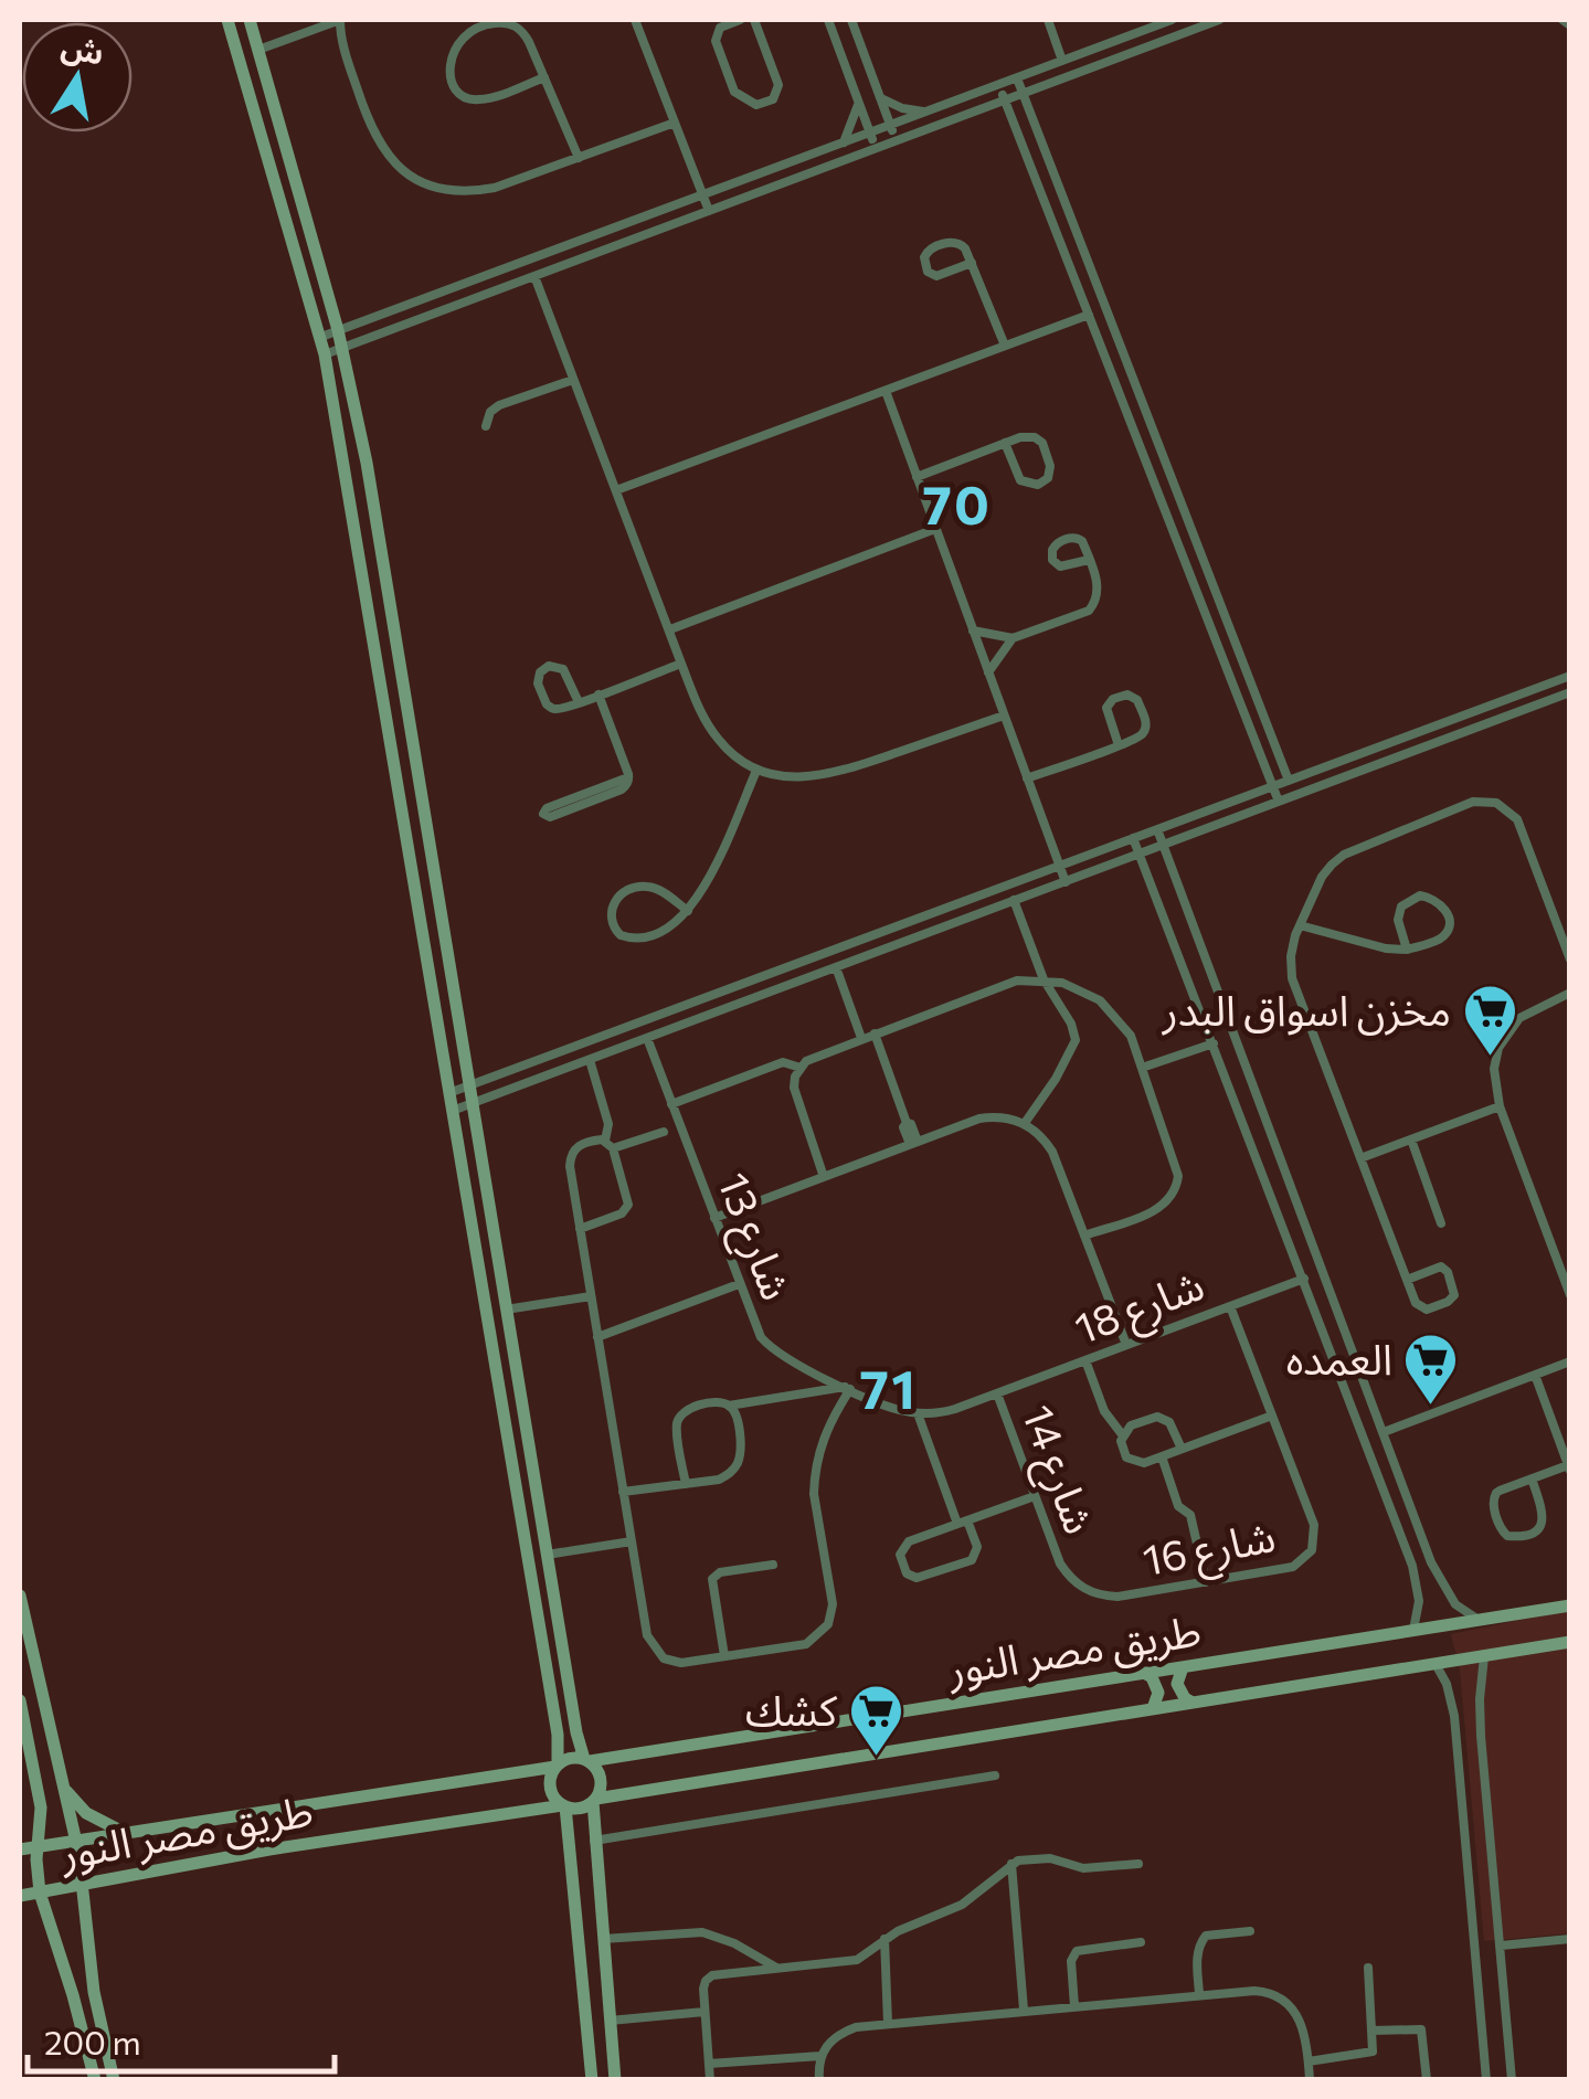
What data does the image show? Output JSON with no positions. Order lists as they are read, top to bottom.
{
  "streets": {
    "street": [
      "شارع 13",
      "شارع 18",
      "شارع 14",
      "شارع 16",
      "طريق مصر النور"
    ]
  },
  "crossings": [
    ["شارع 13", "شارع 18"],
    ["شارع 13", "شارع 14"],
    ["شارع 18", "شارع 14"],
    ["شارع 18", "شارع 16"],
    ["شارع 14", "شارع 16"]
  ],
  "districts": ["70", "71"],
  "places": {
    "supermarket": ["مخزن اسواق البدر", "العمده", "كشك"]
  },
  "scale_bar": "200 m",
  "north": "top"
}
